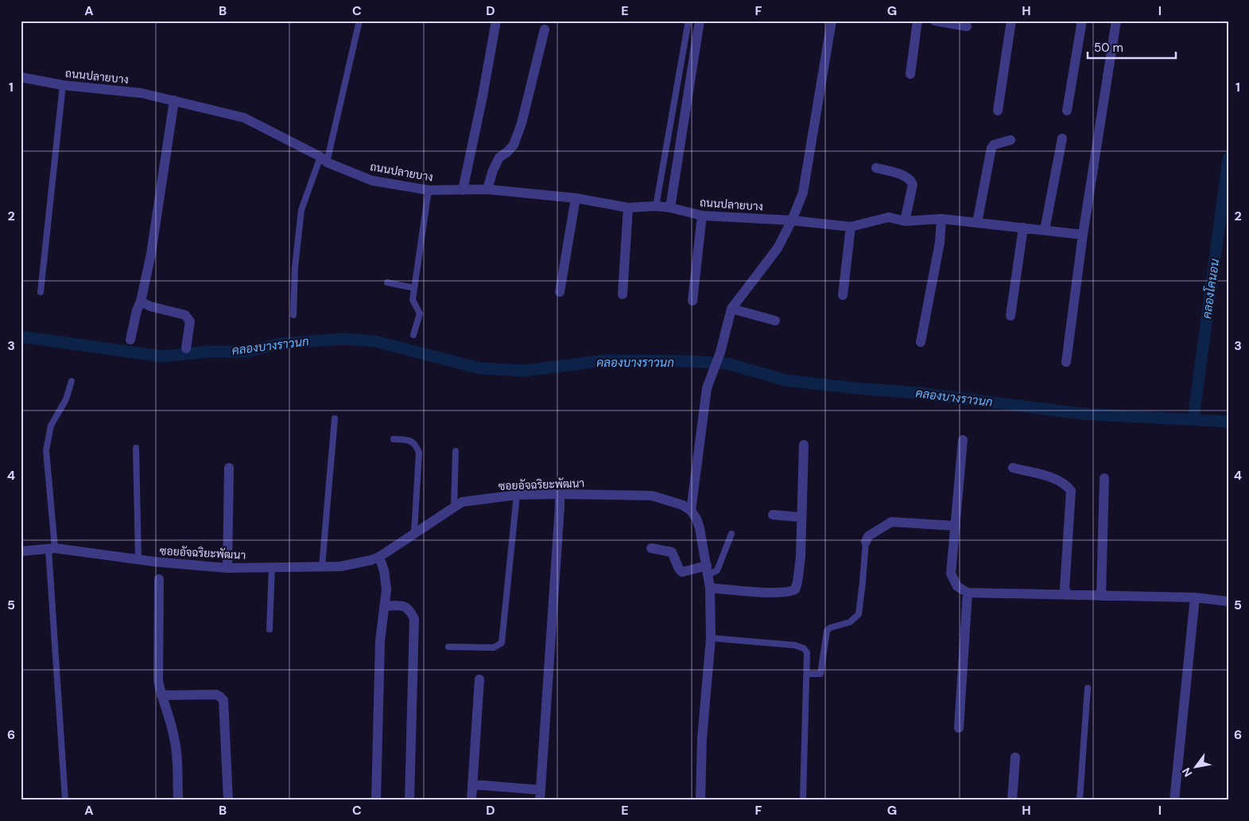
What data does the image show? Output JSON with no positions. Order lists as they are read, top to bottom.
{
  "streets": {
    "street": ["ถนนปลายบาง", "ซอยอัจฉริยะพัฒนา"]
  },
  "water": ["คลองโคนอน", "คลองบางราวนก"],
  "scale_bar": "50 m",
  "north": "bottom left",
  "grid": {
    "columns": [
      "A",
      "B",
      "C",
      "D",
      "E",
      "F",
      "G",
      "H",
      "I"
    ],
    "rows": [
      "1",
      "2",
      "3",
      "4",
      "5",
      "6"
    ]
  }
}
